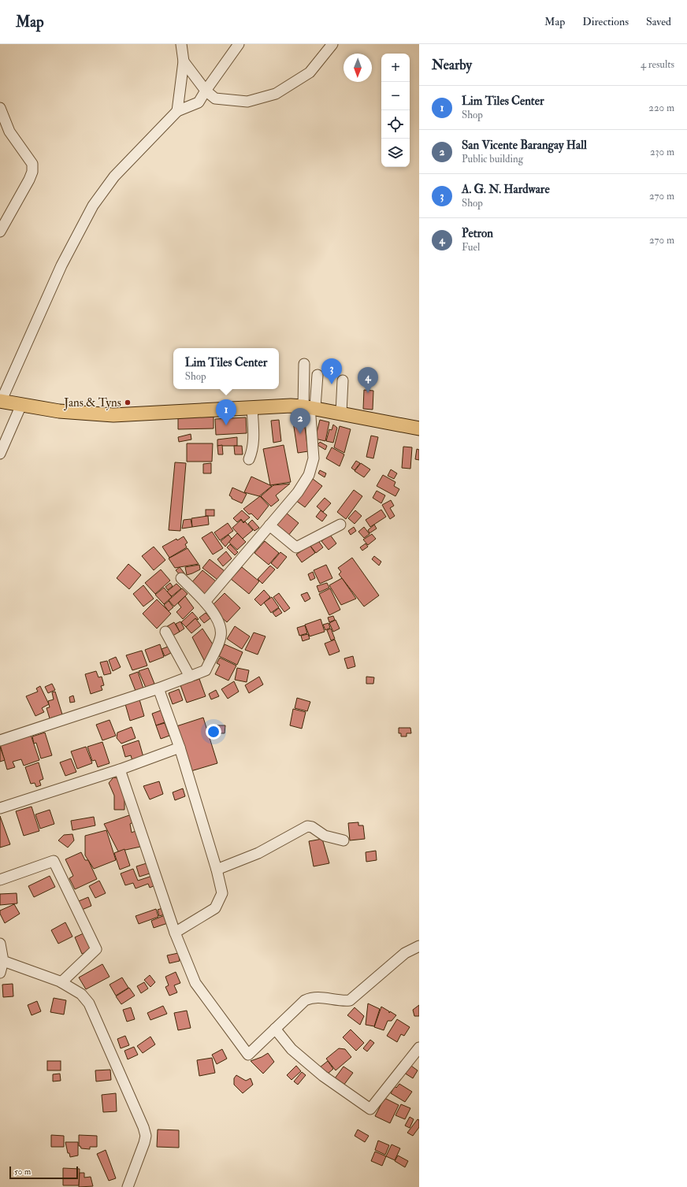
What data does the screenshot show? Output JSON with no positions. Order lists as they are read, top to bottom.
{
  "places": ["Jans & Tyns"],
  "scale_bar": "50 m",
  "north": "bottom",
  "page": {
    "header": "Map",
    "nav": ["Map", "Directions", "Saved"],
    "heading": ["Nearby", "4 results"],
    "map_buttons": ["+", "−"],
    "list": [
      {
        "mark": "1",
        "name": "Lim Tiles Center",
        "note": "Shop",
        "value": "220 m"
      },
      {
        "mark": "2",
        "name": "San Vicente Barangay Hall",
        "note": "Public building",
        "value": "230 m"
      },
      {
        "mark": "3",
        "name": "A. G. N. Hardware",
        "note": "Shop",
        "value": "270 m"
      },
      {
        "mark": "4",
        "name": "Petron",
        "note": "Fuel",
        "value": "270 m"
      }
    ],
    "popup": ["Lim Tiles Center", "Shop"],
    "pins": [
      "3",
      "4",
      "1",
      "2"
    ],
    "scale": "50 m"
  }
}
